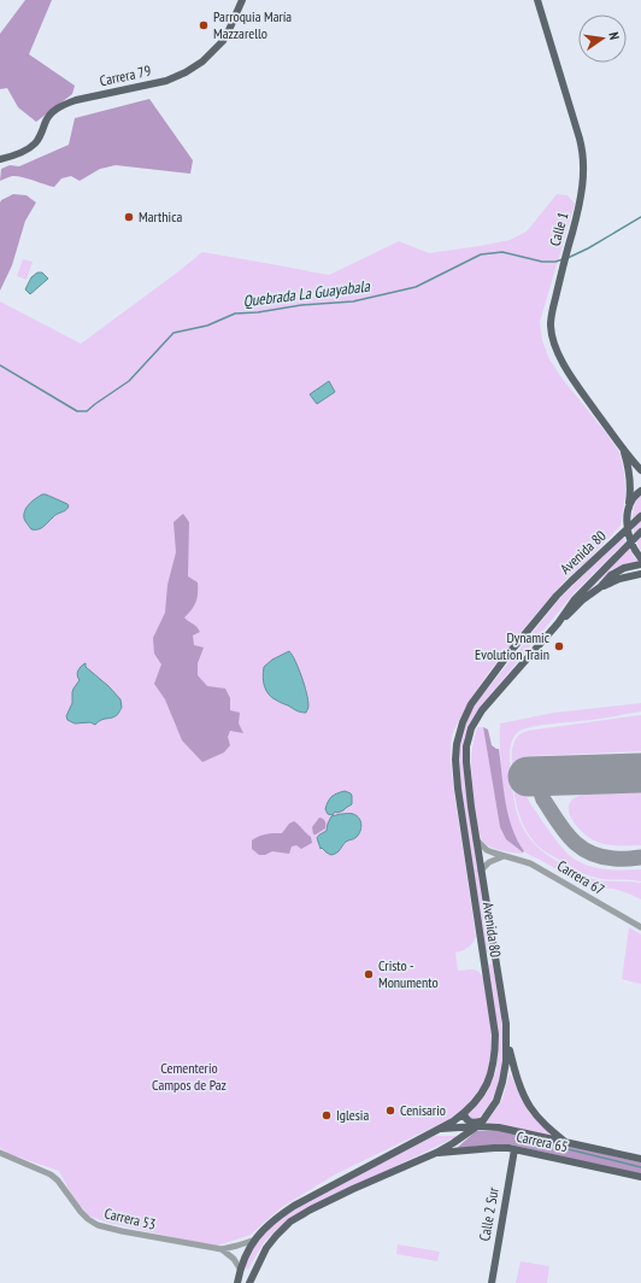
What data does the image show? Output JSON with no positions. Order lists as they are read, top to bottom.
{
  "streets": {
    "main road": [
      "Carrera 79",
      "Calle 1",
      "Avenida 80",
      "Carrera 65",
      "Calle 2 Sur"
    ],
    "street": ["Carrera 67", "Carrera 53"]
  },
  "crossings": [
    ["Calle 1", "Avenida 80"],
    ["Avenida 80", "Carrera 67"],
    ["Avenida 80", "Carrera 65"],
    ["Avenida 80", "Carrera 53"],
    ["Carrera 65", "Calle 2 Sur"]
  ],
  "water": ["Quebrada La Guayabala"],
  "parks": ["Cementerio Campos de Paz"],
  "places": [
    "Parroquia María Mazzarello",
    "Marthica",
    "Dynamic Evolution Train",
    "Cristo - Monumento",
    "Cenisario",
    "Iglesia"
  ],
  "north": "right"
}
